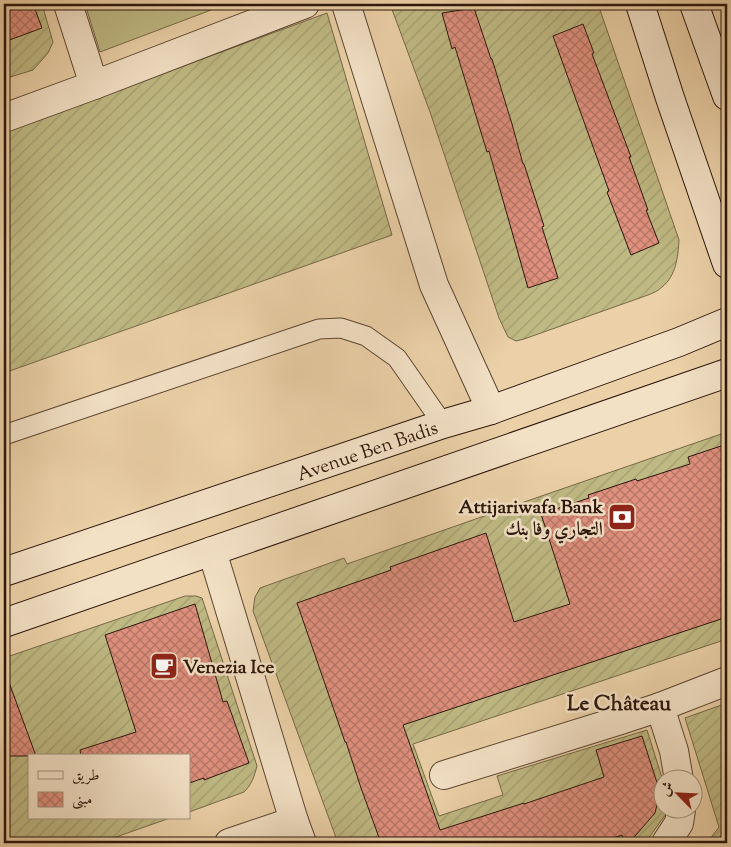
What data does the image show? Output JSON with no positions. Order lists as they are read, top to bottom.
{
  "streets": {
    "main road": ["Avenue Ben Badis"]
  },
  "districts": ["Le Château"],
  "places": {
    "bank": ["Attijariwafa Bank التجاري وفا بنك"],
    "cafe": ["Venezia Ice"]
  },
  "legend": ["طريق", "مبنى"],
  "north": "top left"
}
